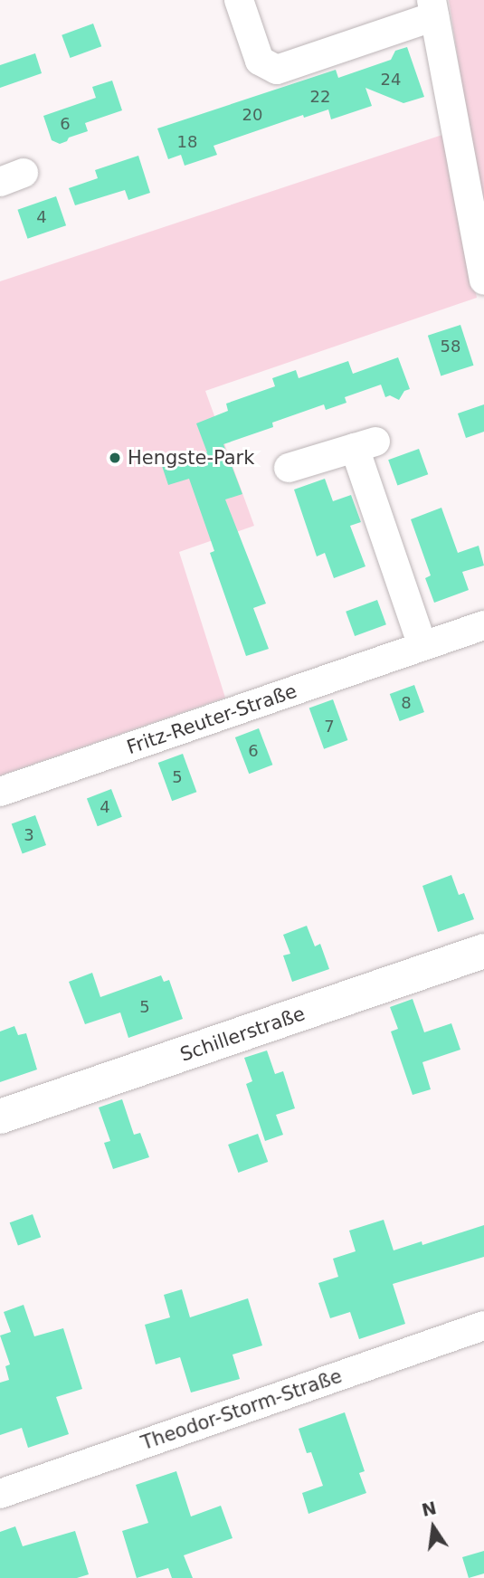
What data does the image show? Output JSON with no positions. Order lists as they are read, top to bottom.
{
  "streets": {
    "street": ["Fritz-Reuter-Straße", "Schillerstraße", "Theodor-Storm-Straße"]
  },
  "places": ["Hengste-Park"],
  "house_numbers": [
    "24",
    "22",
    "20",
    "6",
    "18",
    "4",
    "58",
    "8",
    "7",
    "6",
    "5",
    "4",
    "3",
    "5"
  ],
  "north": "top"
}
